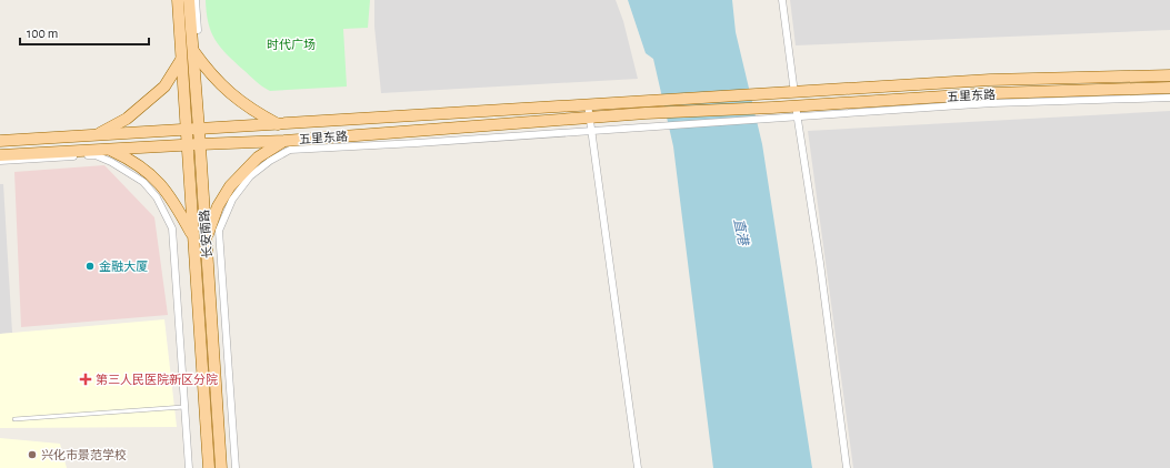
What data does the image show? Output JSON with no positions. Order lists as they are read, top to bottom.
{
  "streets": {
    "main road": ["五里东路", "长安南路"]
  },
  "crossings": [
    ["五里东路", "长安南路"]
  ],
  "water": ["直港"],
  "parks": ["时代广场"],
  "places": {
    "other": ["金融大厦", "兴化市景范学校"],
    "health": ["第三人民医院新区分院"]
  },
  "scale_bar": "100 m"
}
